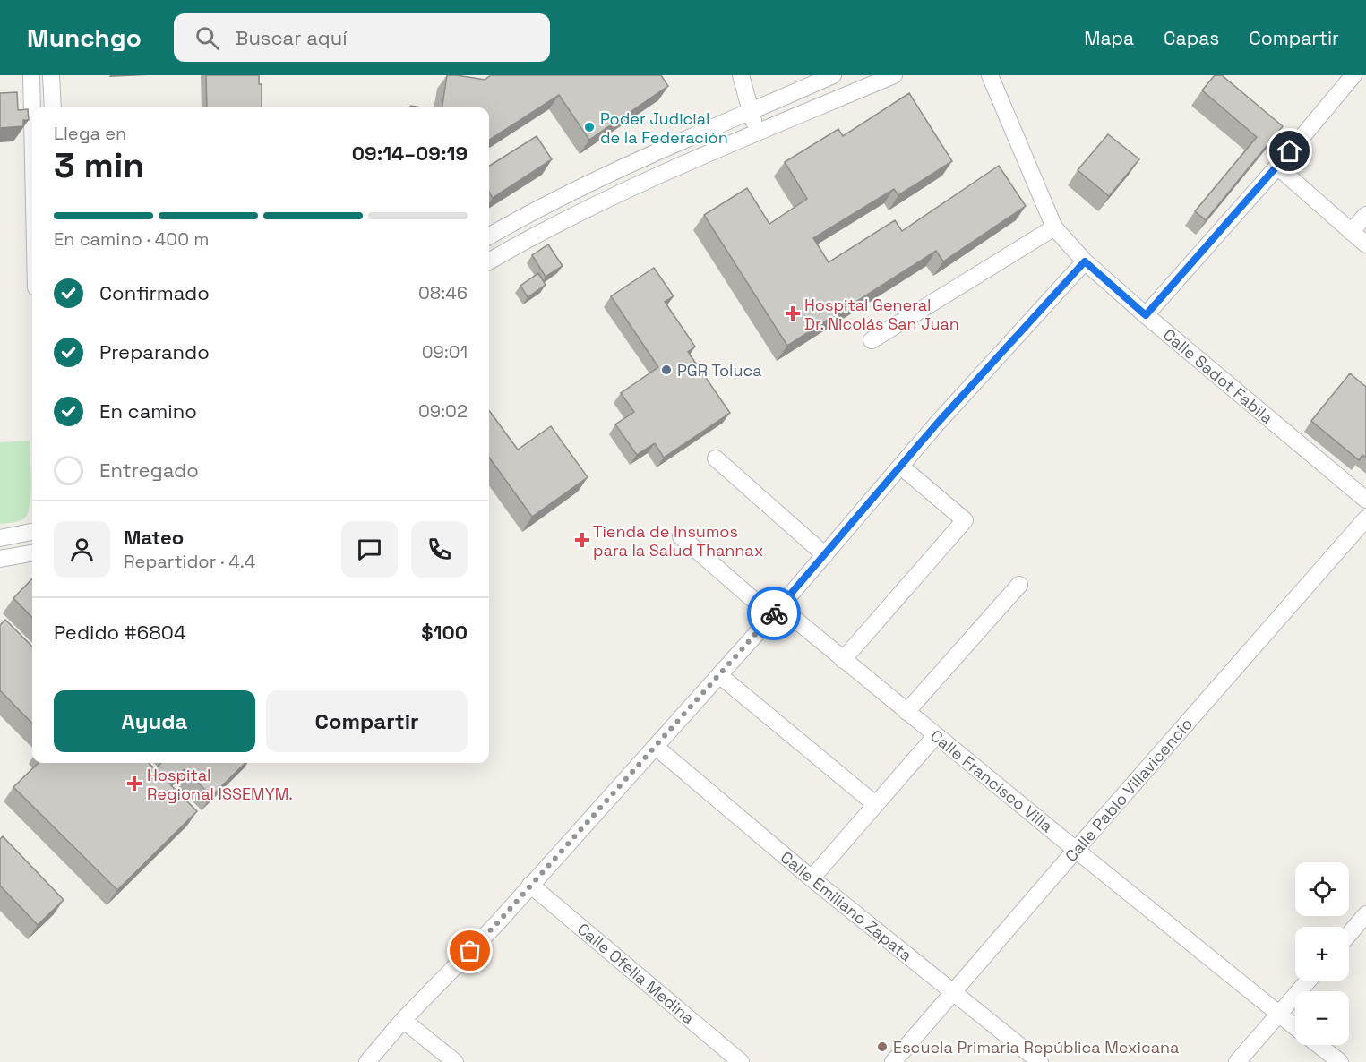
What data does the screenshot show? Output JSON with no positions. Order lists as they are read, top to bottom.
{
  "streets": {
    "street": [
      "Calle Sadot Fabila",
      "Calle Francisco Villa",
      "Calle Pablo Villavicencio",
      "Calle Emiliano Zapata",
      "Calle Ofelia Medina"
    ]
  },
  "crossings": [
    ["Calle Francisco Villa", "Calle Pablo Villavicencio"],
    ["Calle Pablo Villavicencio", "Calle Emiliano Zapata"]
  ],
  "places": {
    "other": ["Poder Judicial de la Federación", "PGR Toluca", "Escuela Primaria República Mexicana"],
    "health": ["Hospital General Dr. Nicolás San Juan", "Tienda de Insumos para la Salud Thannax", "Hospital Regional ISSEMYM."]
  },
  "page": {
    "header": "Munchgo",
    "search": "Buscar aquí",
    "nav": ["Mapa", "Capas", "Compartir"],
    "heading": ["3 min", "Llega en", "09:14–09:19"],
    "panel": [
      "Mateo",
      "Repartidor · 4.4",
      "Pedido #6804",
      "$100"
    ],
    "bar": "En camino · 400 m",
    "list": [
      ["Confirmado", "08:46"],
      ["Preparando", "09:01"],
      ["En camino", "09:02"],
      "Entregado"
    ],
    "buttons": ["Ayuda", "Compartir"],
    "map_buttons": ["+", "−"]
  }
}
